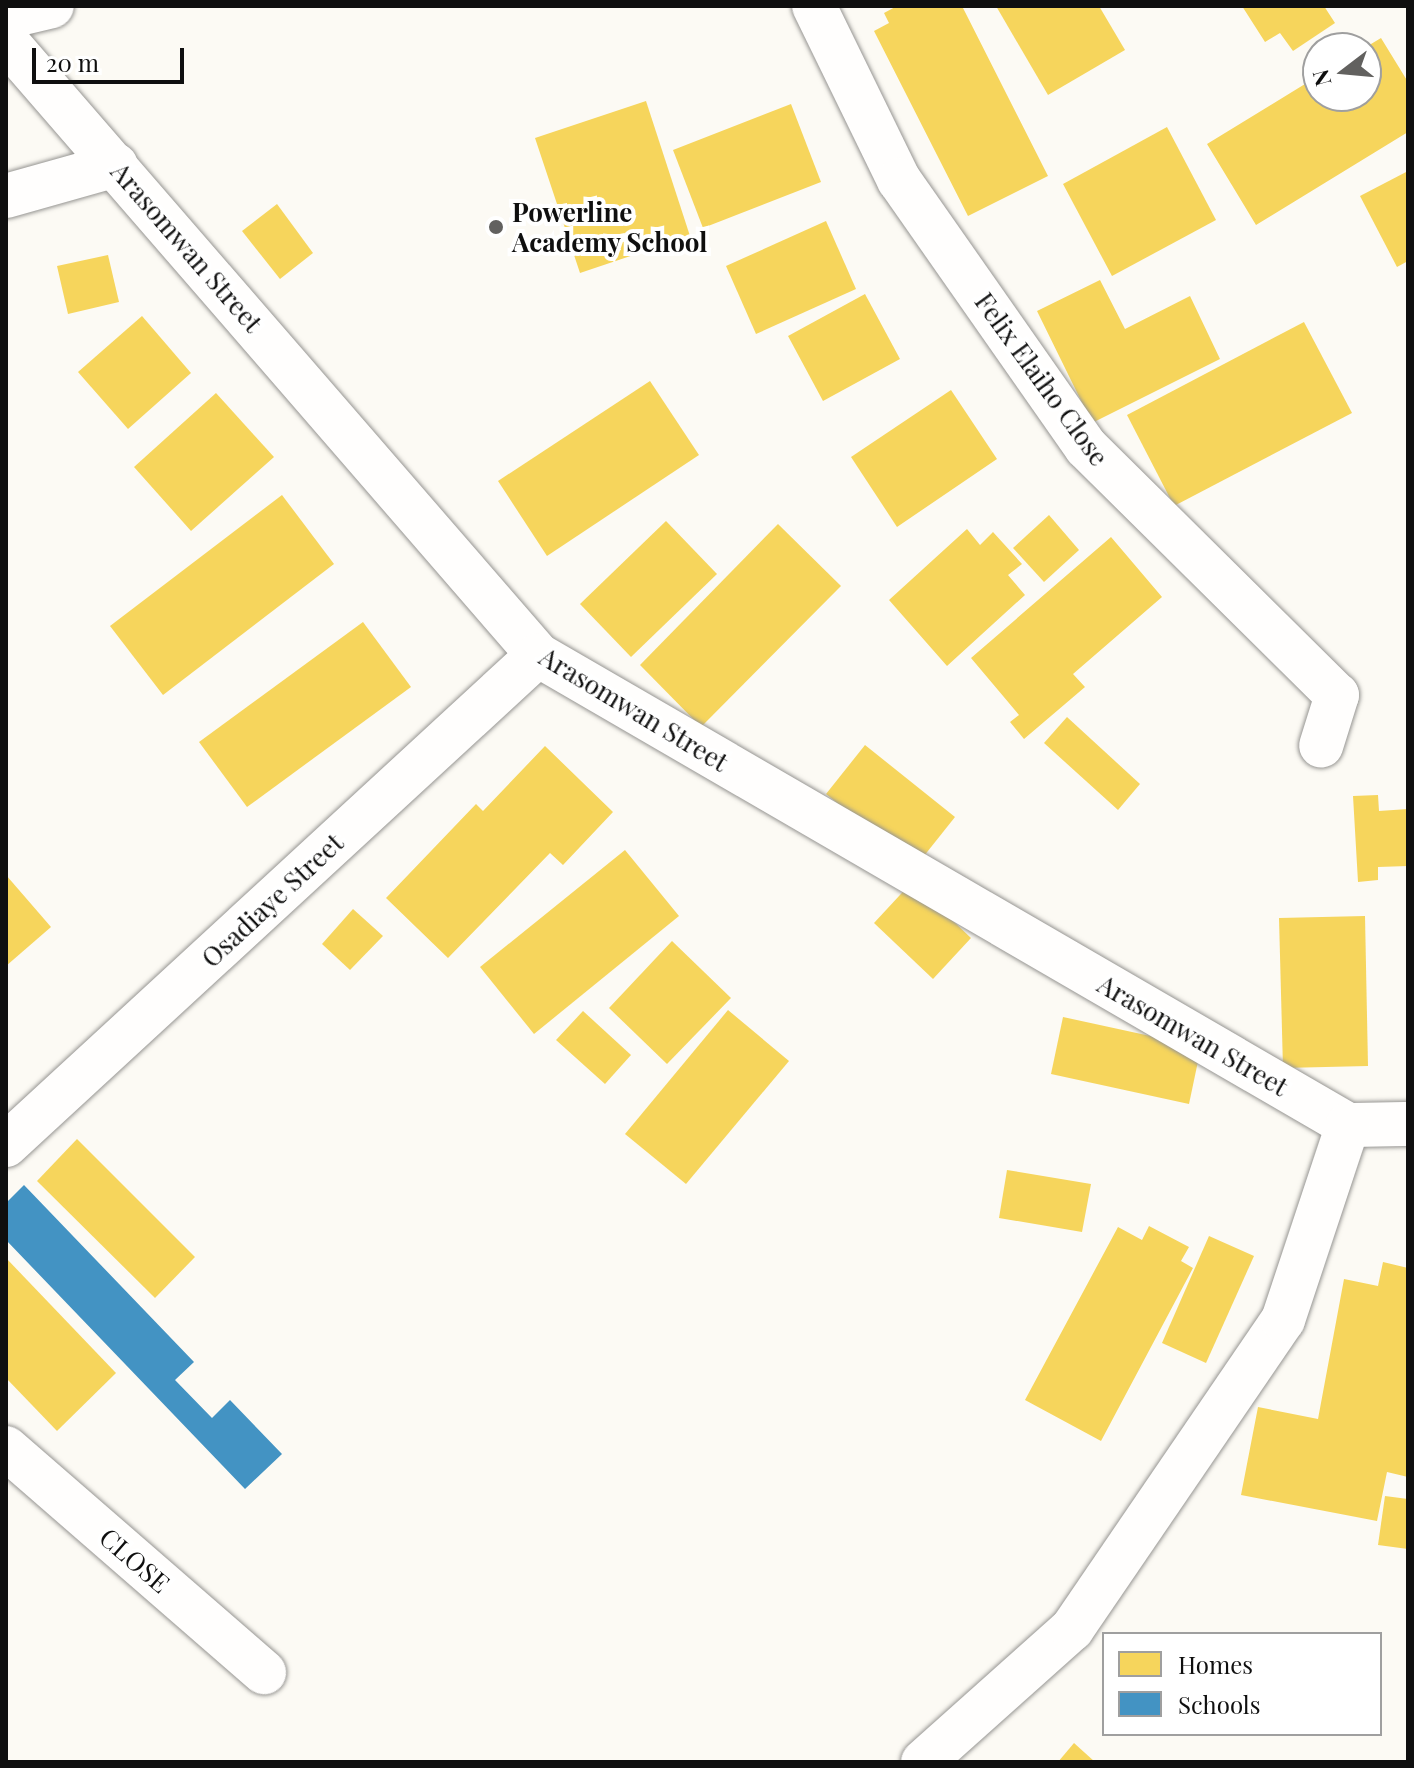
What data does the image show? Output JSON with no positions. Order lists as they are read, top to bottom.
{
  "streets": {
    "street": [
      "Arasomwan Street",
      "Felix Elaiho Close",
      "Osadiaye Street",
      "CLOSE"
    ]
  },
  "crossings": [
    ["Arasomwan Street", "Osadiaye Street"]
  ],
  "places": ["Powerline Academy School"],
  "legend": ["Homes", "Schools"],
  "scale_bar": "20 m",
  "north": "left"
}
